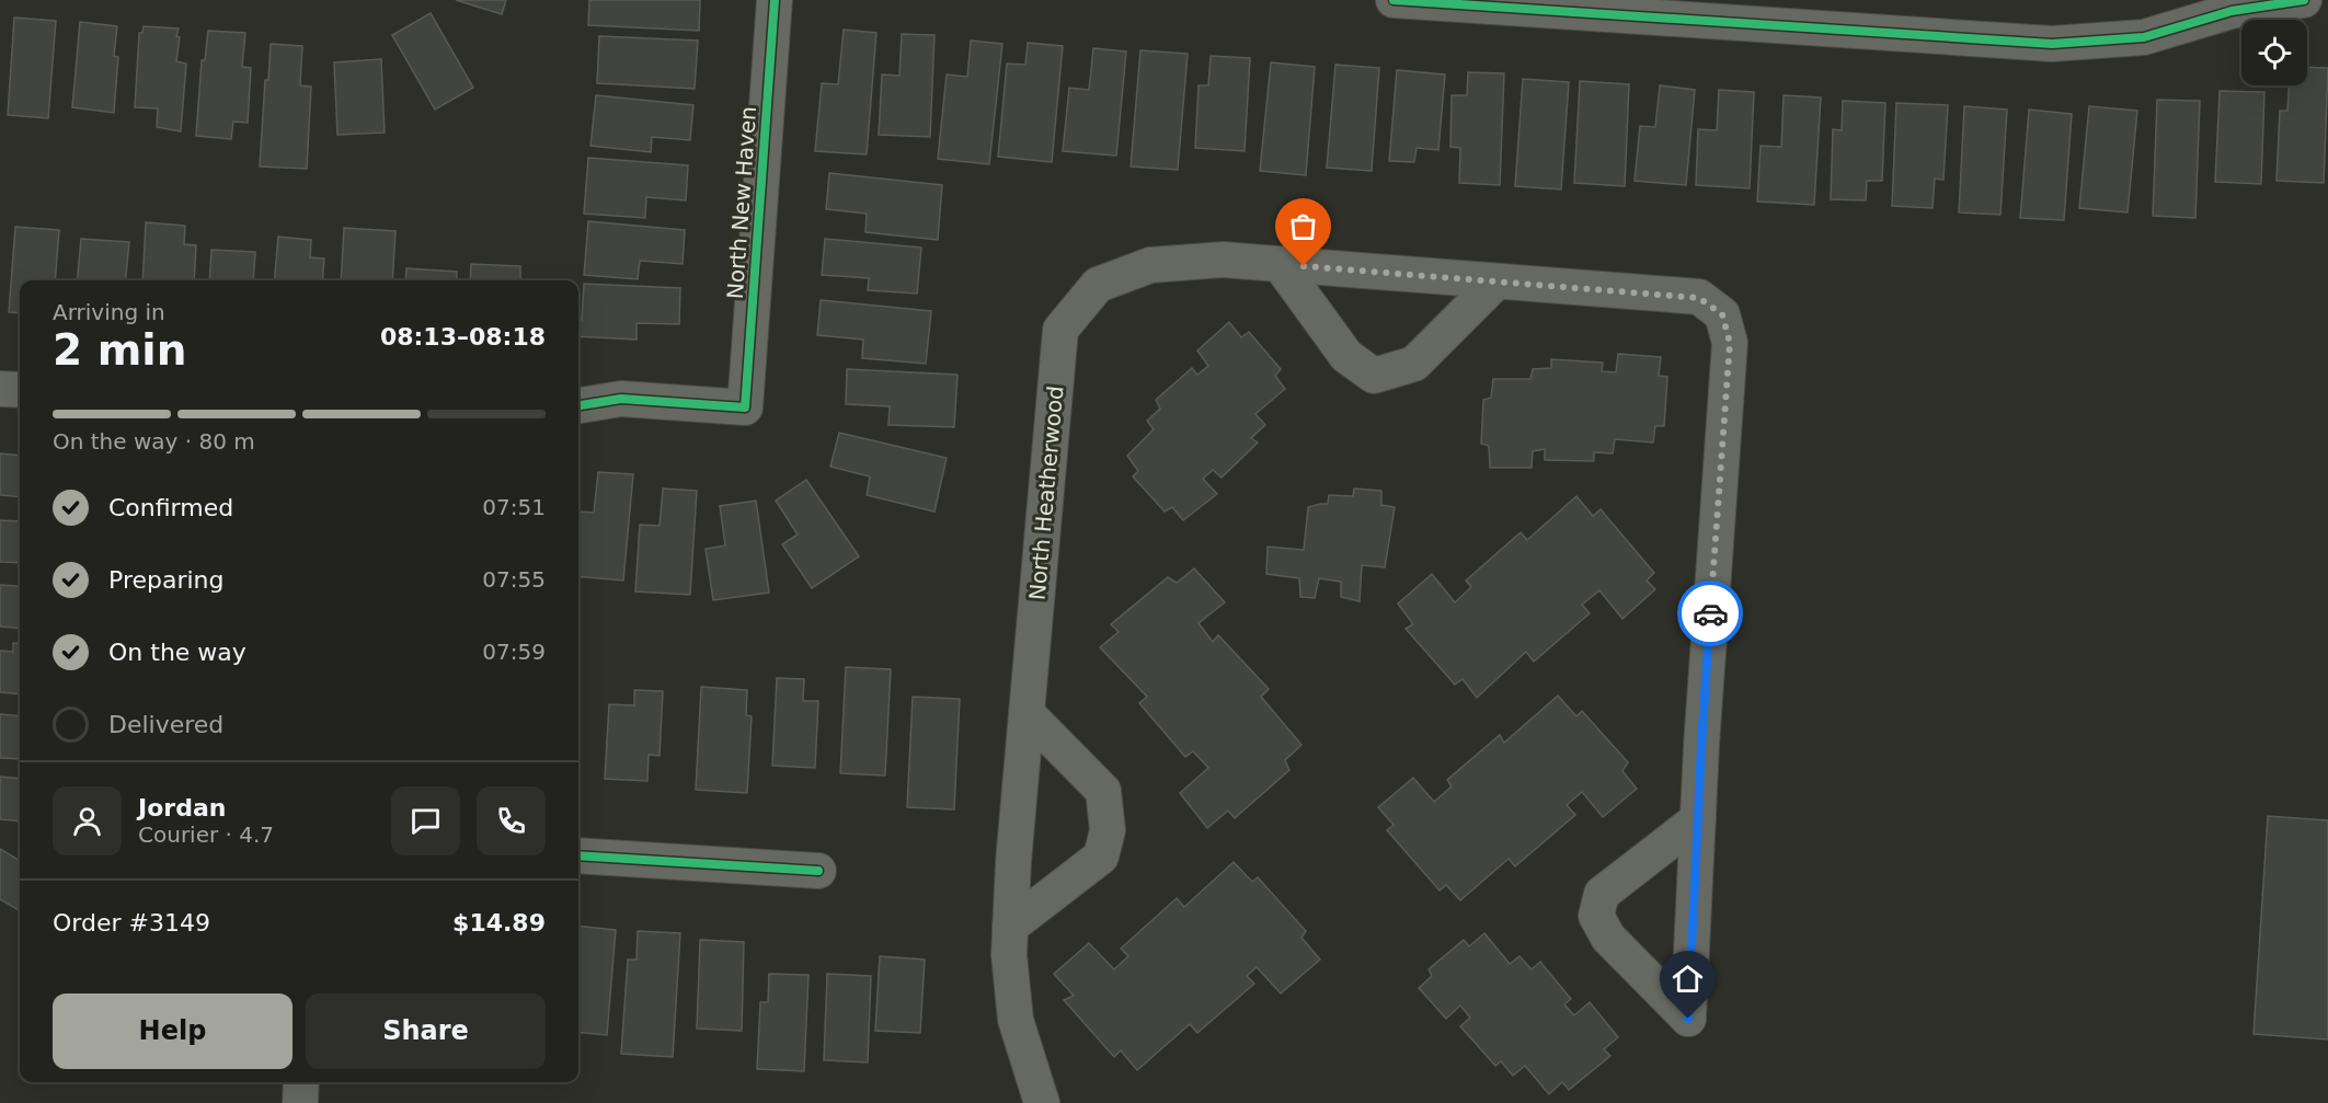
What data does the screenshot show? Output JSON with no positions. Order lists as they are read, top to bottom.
{
  "streets": {
    "street": ["North New Haven", "North Heatherwood"]
  },
  "page": {
    "heading": ["2 min", "Arriving in", "08:13–08:18"],
    "panel": [
      "Jordan",
      "Courier · 4.7",
      "Order #3149",
      "$14.89"
    ],
    "bar": "On the way · 80 m",
    "list": [
      ["Confirmed", "07:51"],
      ["Preparing", "07:55"],
      ["On the way", "07:59"],
      "Delivered"
    ],
    "buttons": ["Help", "Share"]
  }
}
